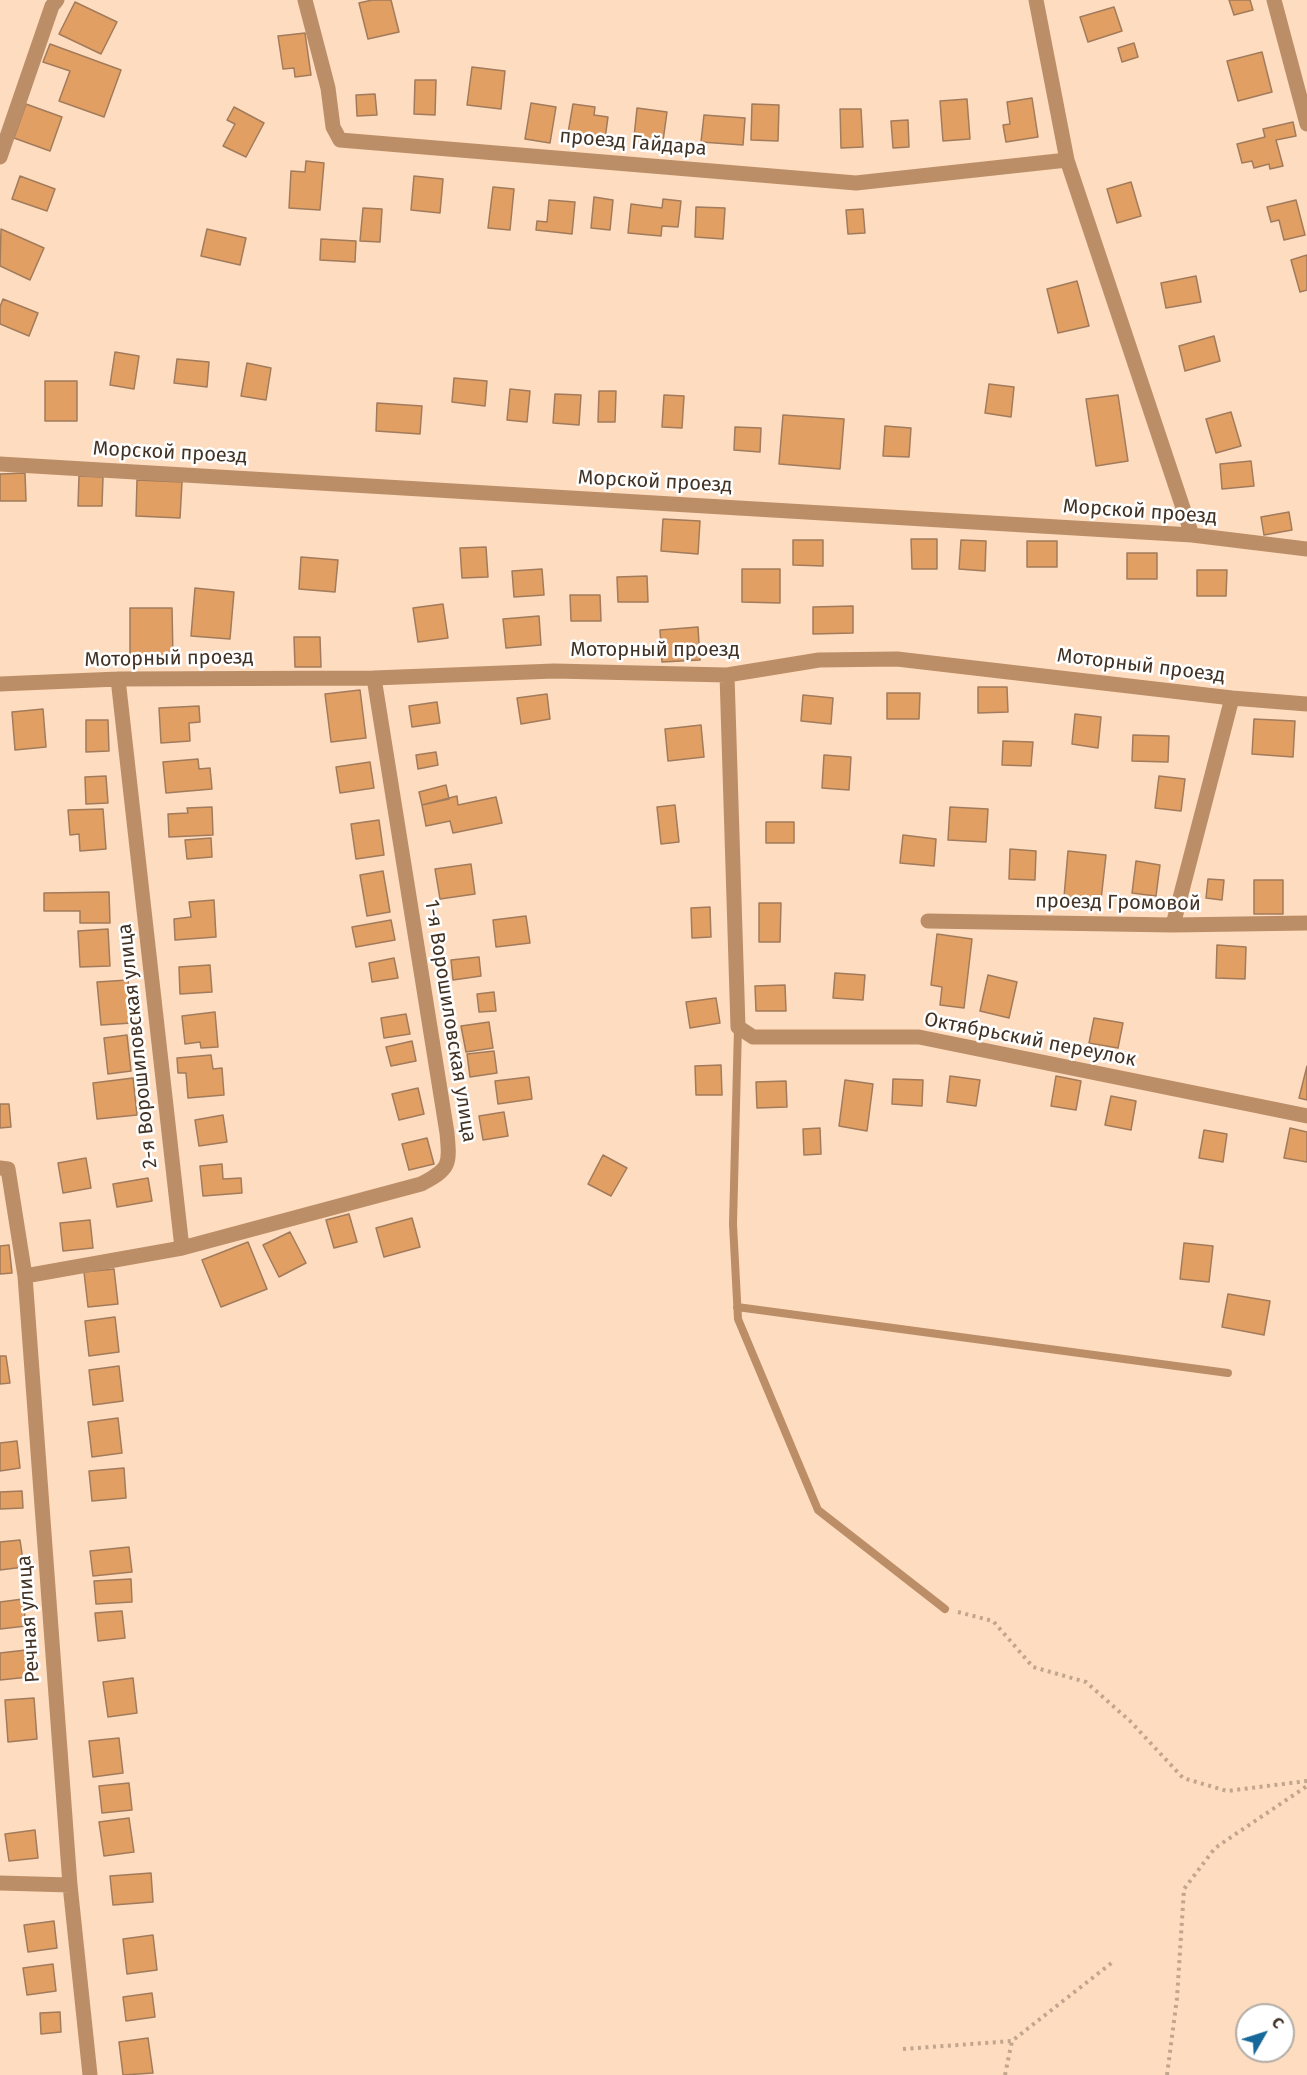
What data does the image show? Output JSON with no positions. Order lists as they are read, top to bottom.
{
  "streets": {
    "street": [
      "проезд Гайдара",
      "Морской проезд",
      "Моторный проезд",
      "проезд Громовой",
      "1-я Ворошиловская улица",
      "Октябрьский переулок",
      "2-я Ворошиловская улица",
      "Речная улица"
    ]
  },
  "crossings": [
    ["Моторный проезд", "1-я Ворошиловская улица"],
    ["Моторный проезд", "2-я Ворошиловская улица"],
    ["1-я Ворошиловская улица", "2-я Ворошиловская улица"]
  ],
  "north": "top right"
}
